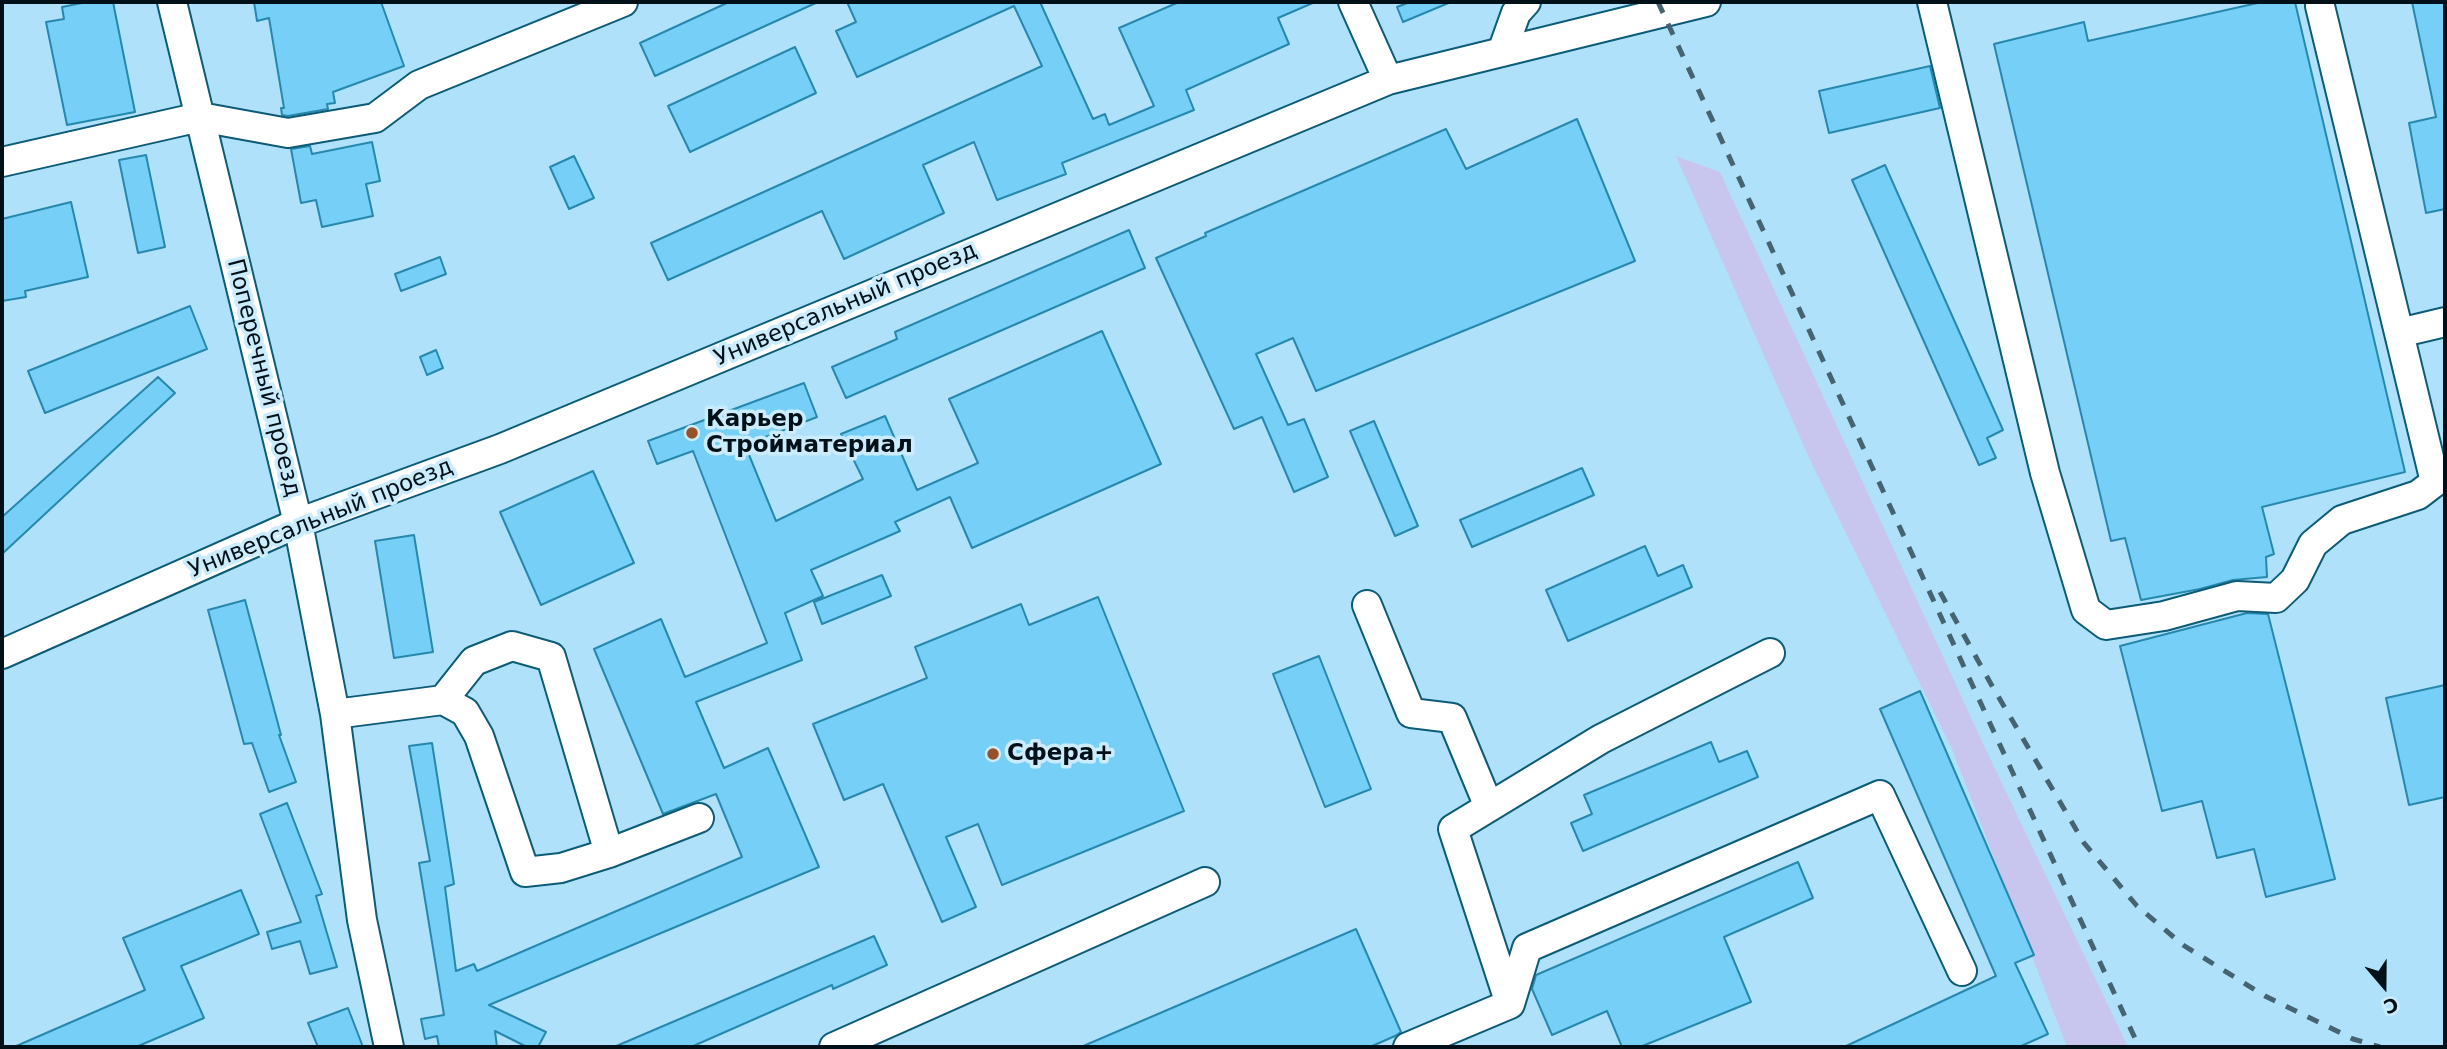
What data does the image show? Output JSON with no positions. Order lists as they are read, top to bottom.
{
  "streets": {
    "street": ["Универсальный проезд", "Поперечный проезд"]
  },
  "crossings": [
    ["Универсальный проезд", "Поперечный проезд"]
  ],
  "places": ["Карьер Стройматериал", "Сфера+"],
  "north": "bottom"
}
